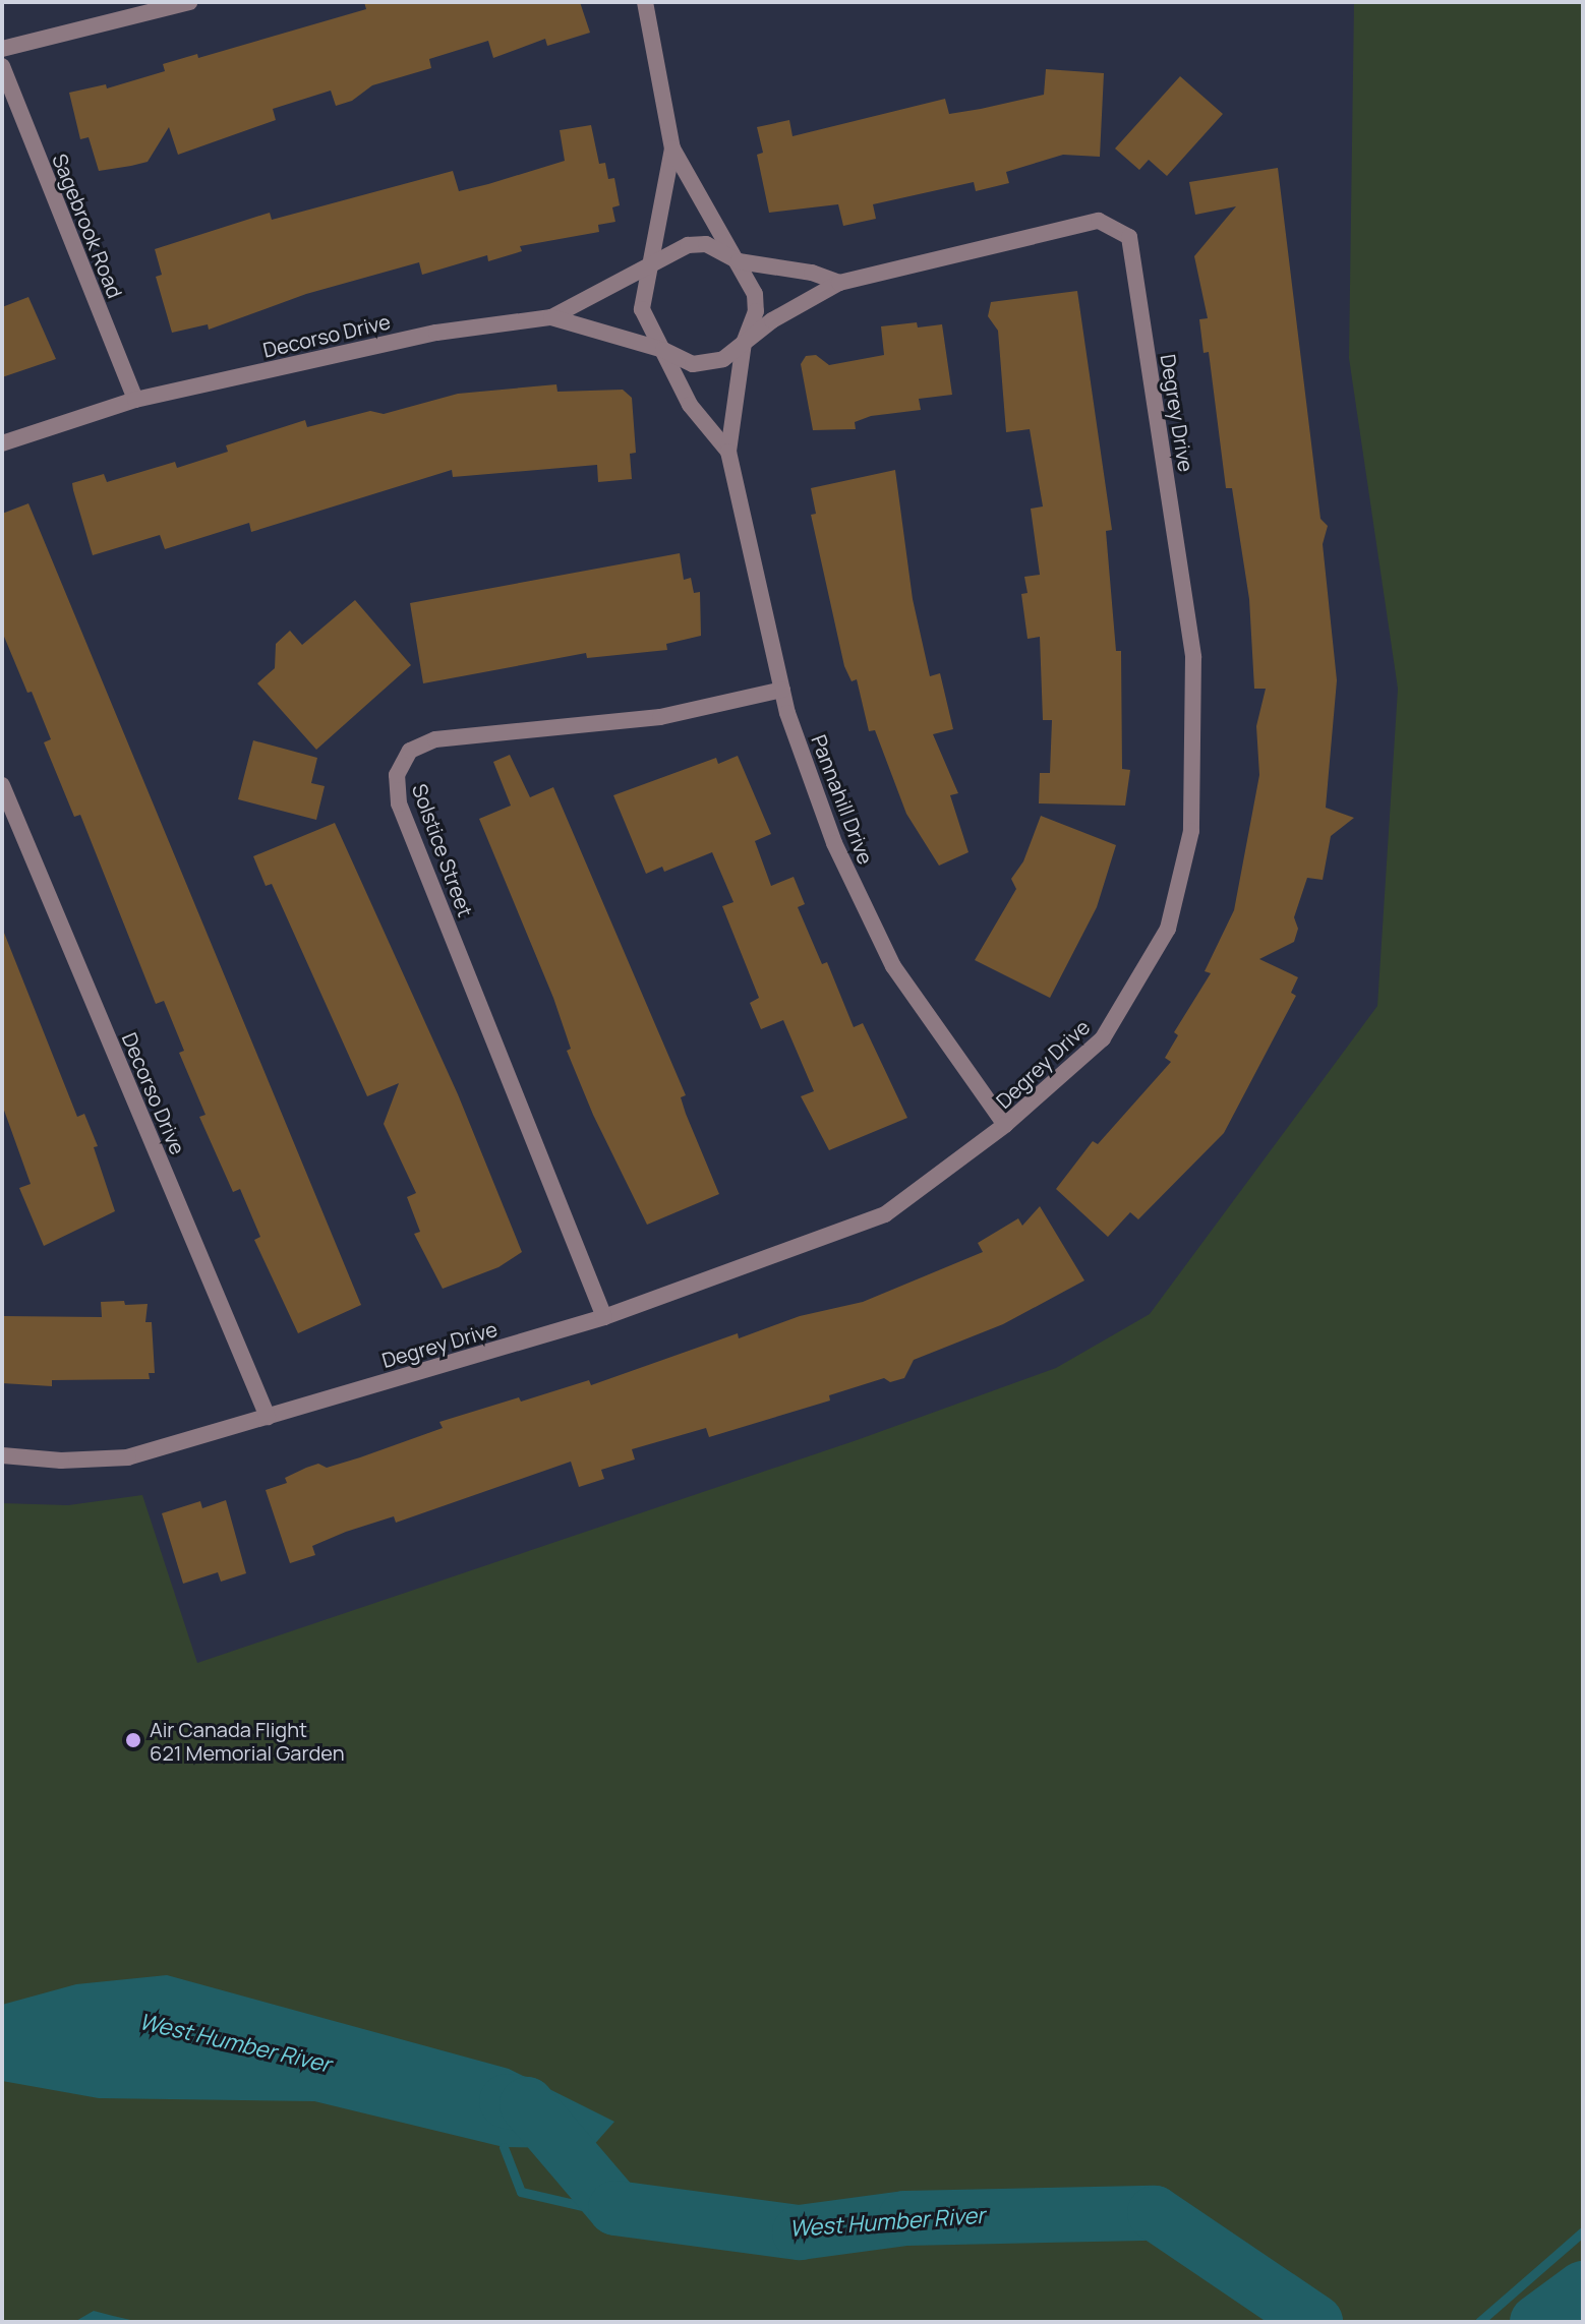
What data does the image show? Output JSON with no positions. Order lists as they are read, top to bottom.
{
  "streets": {
    "street": [
      "Sagebrook Road",
      "Decorso Drive",
      "Degrey Drive",
      "Pannahill Drive",
      "Solstice Street"
    ]
  },
  "crossings": [
    ["Sagebrook Road", "Decorso Drive"],
    ["Decorso Drive", "Degrey Drive"],
    ["Decorso Drive", "Pannahill Drive"],
    ["Degrey Drive", "Pannahill Drive"],
    ["Degrey Drive", "Solstice Street"],
    ["Pannahill Drive", "Solstice Street"]
  ],
  "water": ["West Humber River"],
  "places": ["Air Canada Flight 621 Memorial Garden"]
}
